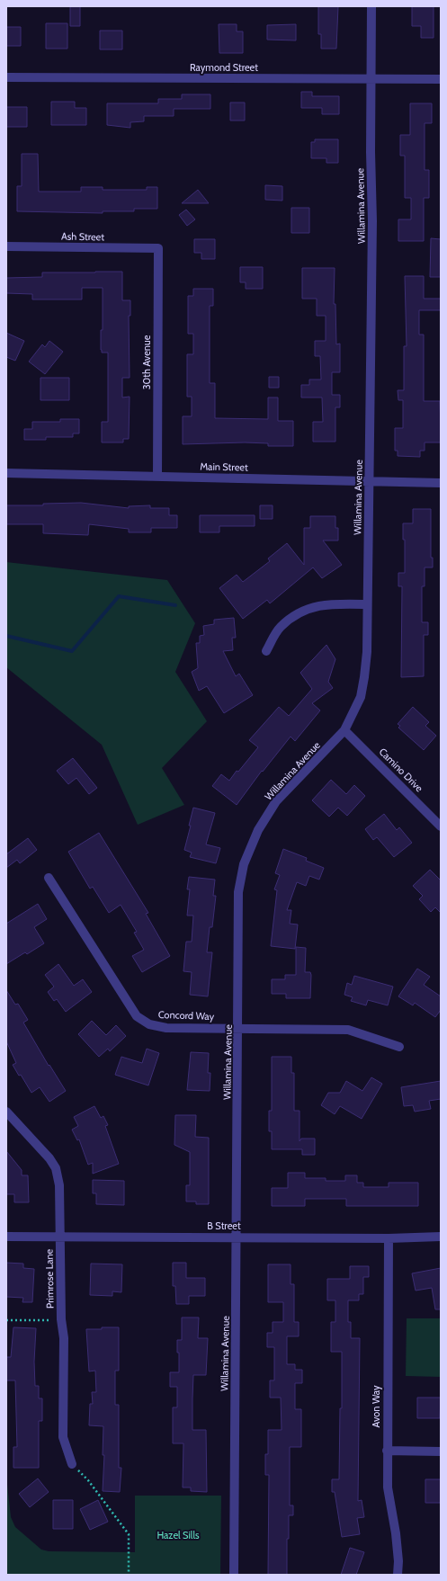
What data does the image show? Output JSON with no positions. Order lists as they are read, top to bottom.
{
  "streets": {
    "street": [
      "Raymond Street",
      "Willamina Avenue",
      "Ash Street",
      "30th Avenue",
      "Main Street",
      "Camino Drive",
      "Concord Way",
      "B Street",
      "Primrose Lane",
      "Avon Way"
    ]
  },
  "crossings": [
    ["Raymond Street", "Willamina Avenue"],
    ["Willamina Avenue", "Main Street"],
    ["Willamina Avenue", "Camino Drive"],
    ["Willamina Avenue", "Concord Way"],
    ["Willamina Avenue", "B Street"],
    ["Ash Street", "30th Avenue"],
    ["30th Avenue", "Main Street"],
    ["B Street", "Primrose Lane"],
    ["B Street", "Avon Way"]
  ],
  "parks": ["Hazel Sills"]
}
